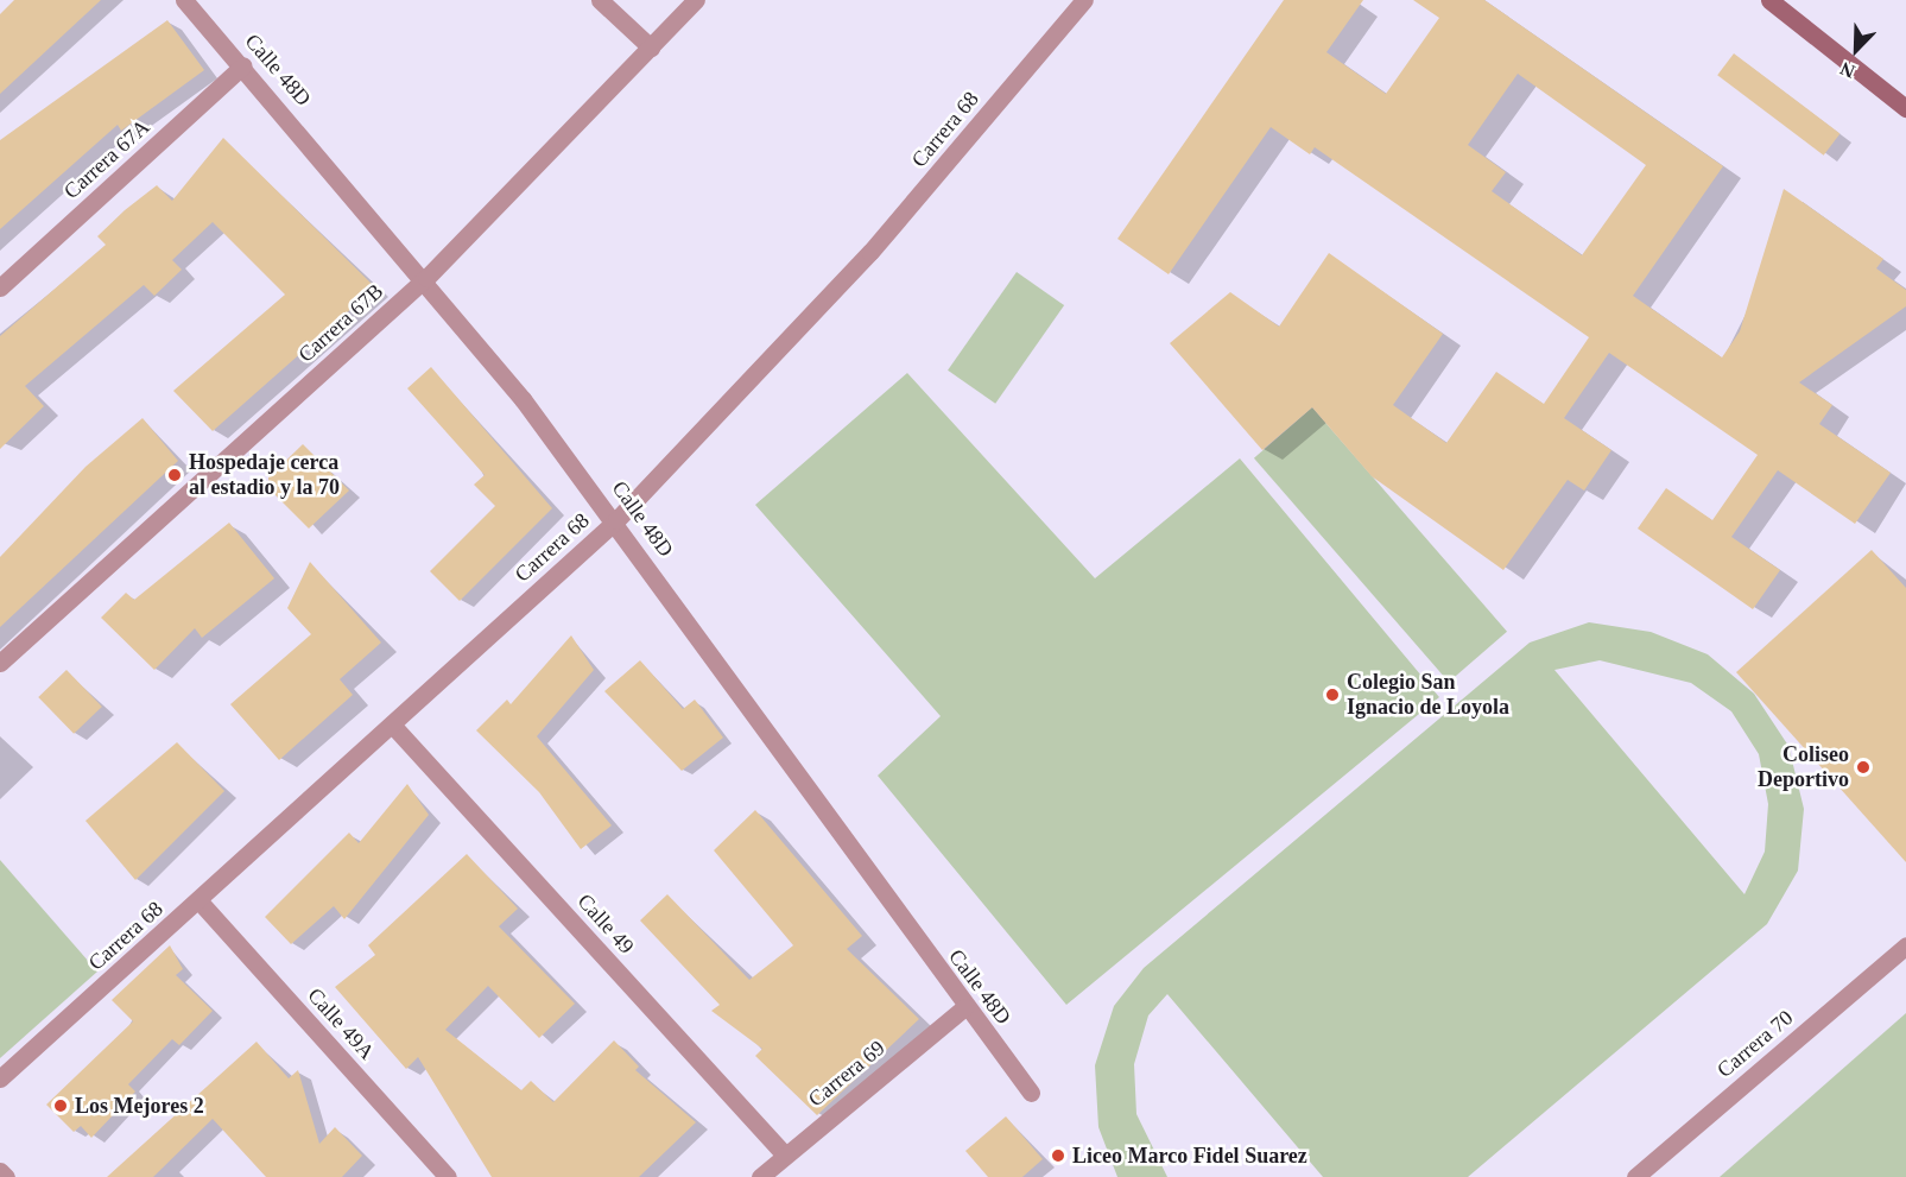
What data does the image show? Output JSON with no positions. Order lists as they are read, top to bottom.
{
  "streets": {
    "street": [
      "Calle 48D",
      "Carrera 68",
      "Carrera 67A",
      "Carrera 67B",
      "Calle 49",
      "Calle 49A",
      "Carrera 70",
      "Carrera 69"
    ]
  },
  "crossings": [
    ["Calle 48D", "Carrera 68"],
    ["Calle 48D", "Carrera 67A"],
    ["Calle 48D", "Carrera 67B"],
    ["Calle 48D", "Carrera 69"],
    ["Carrera 68", "Calle 49"],
    ["Carrera 68", "Calle 49A"],
    ["Calle 49", "Carrera 69"]
  ],
  "places": [
    "Hospedaje cerca al estadio y la 70",
    "Colegio San Ignacio de Loyola",
    "Coliseo Deportivo",
    "Los Mejores 2",
    "Liceo Marco Fidel Suarez"
  ],
  "north": "bottom left"
}
